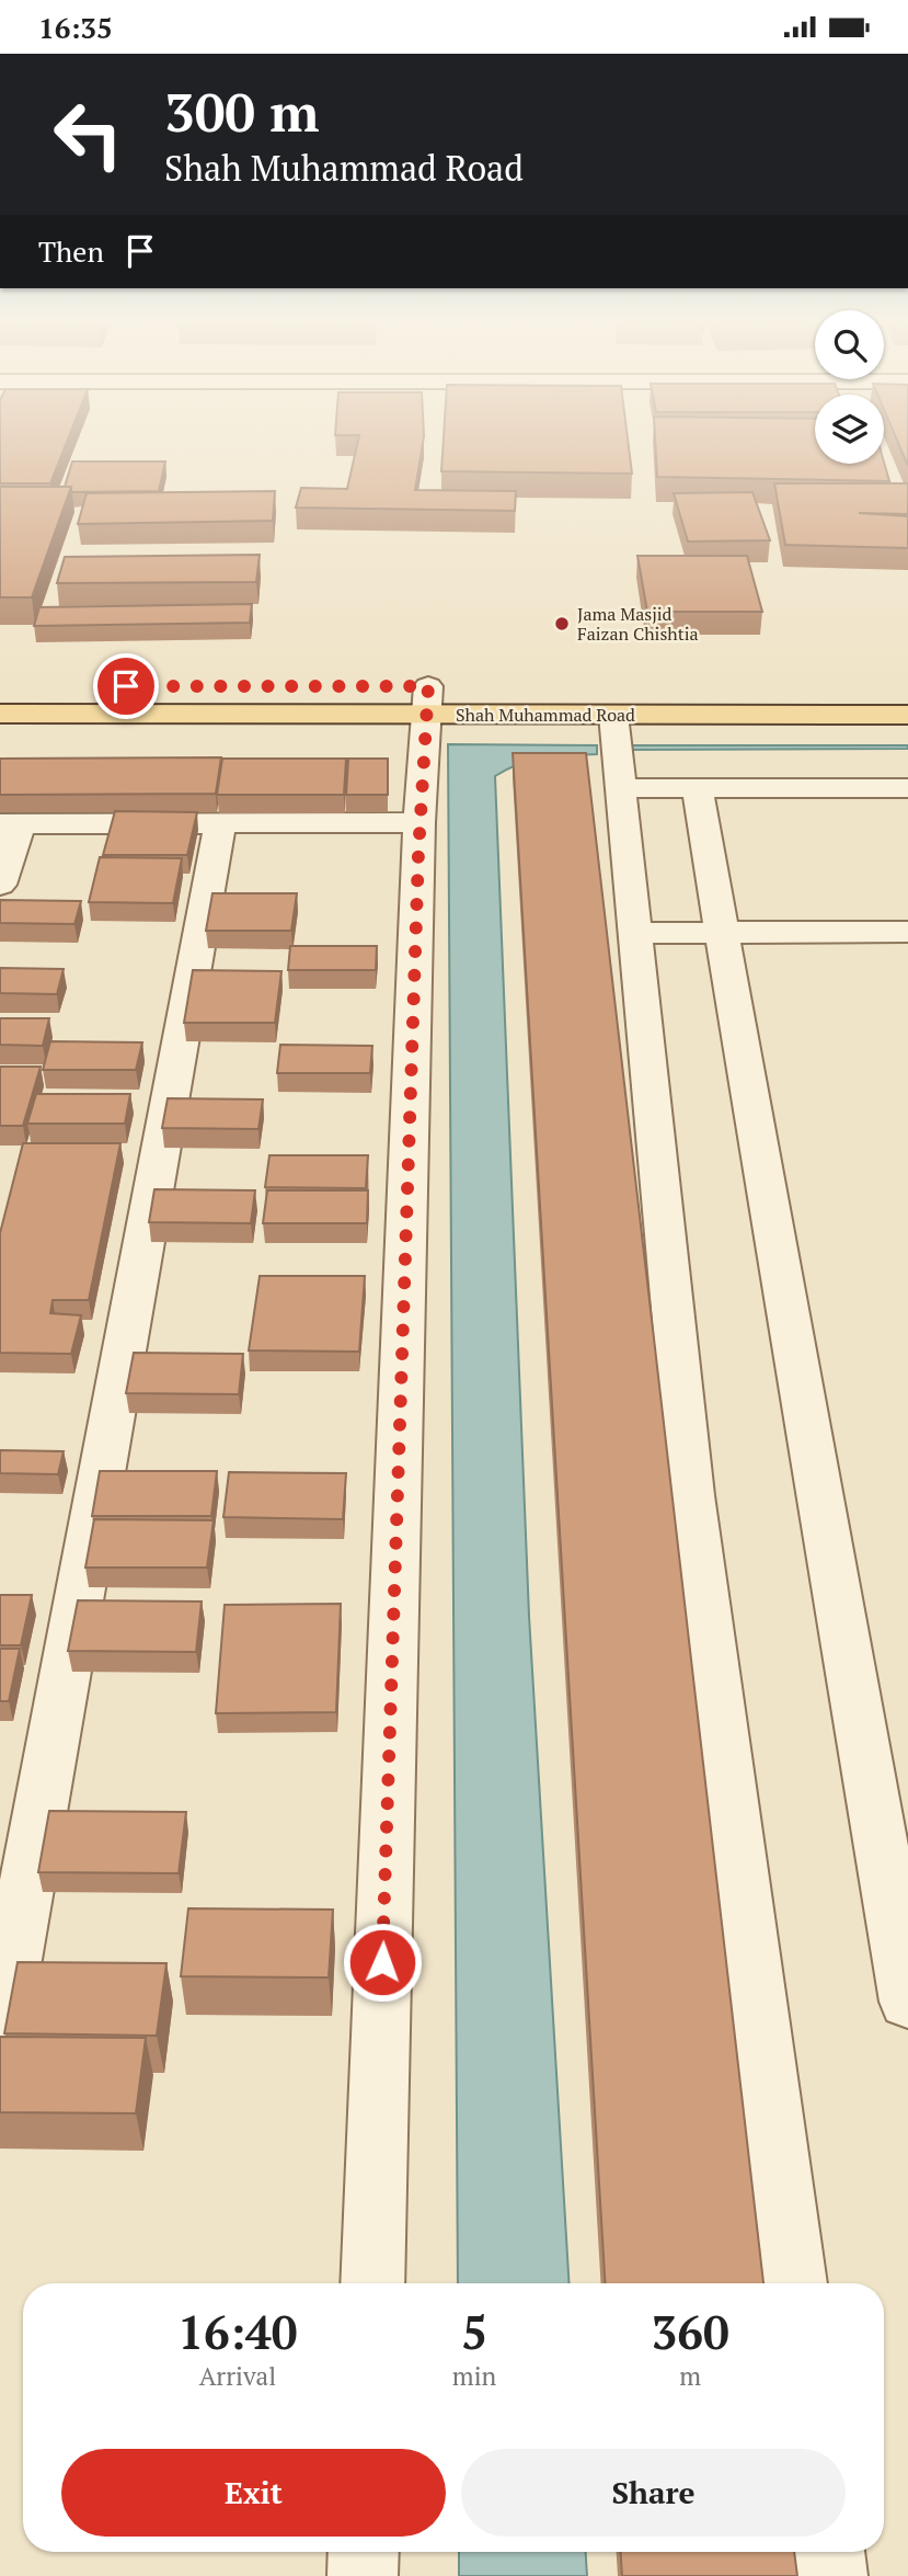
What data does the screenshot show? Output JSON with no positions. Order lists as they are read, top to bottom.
{
  "streets": {
    "main road": ["Shah Muhammad Road"]
  },
  "places": ["Jama Masjid Faizan Chishtia"],
  "page": {
    "status": "16:35",
    "turn": ["300 m", "Shah Muhammad Road"],
    "then": "Then",
    "eta": [
      "16:40",
      "Arrival",
      "5",
      "min",
      "360",
      "m"
    ],
    "buttons": ["Exit", "Share"]
  }
}
